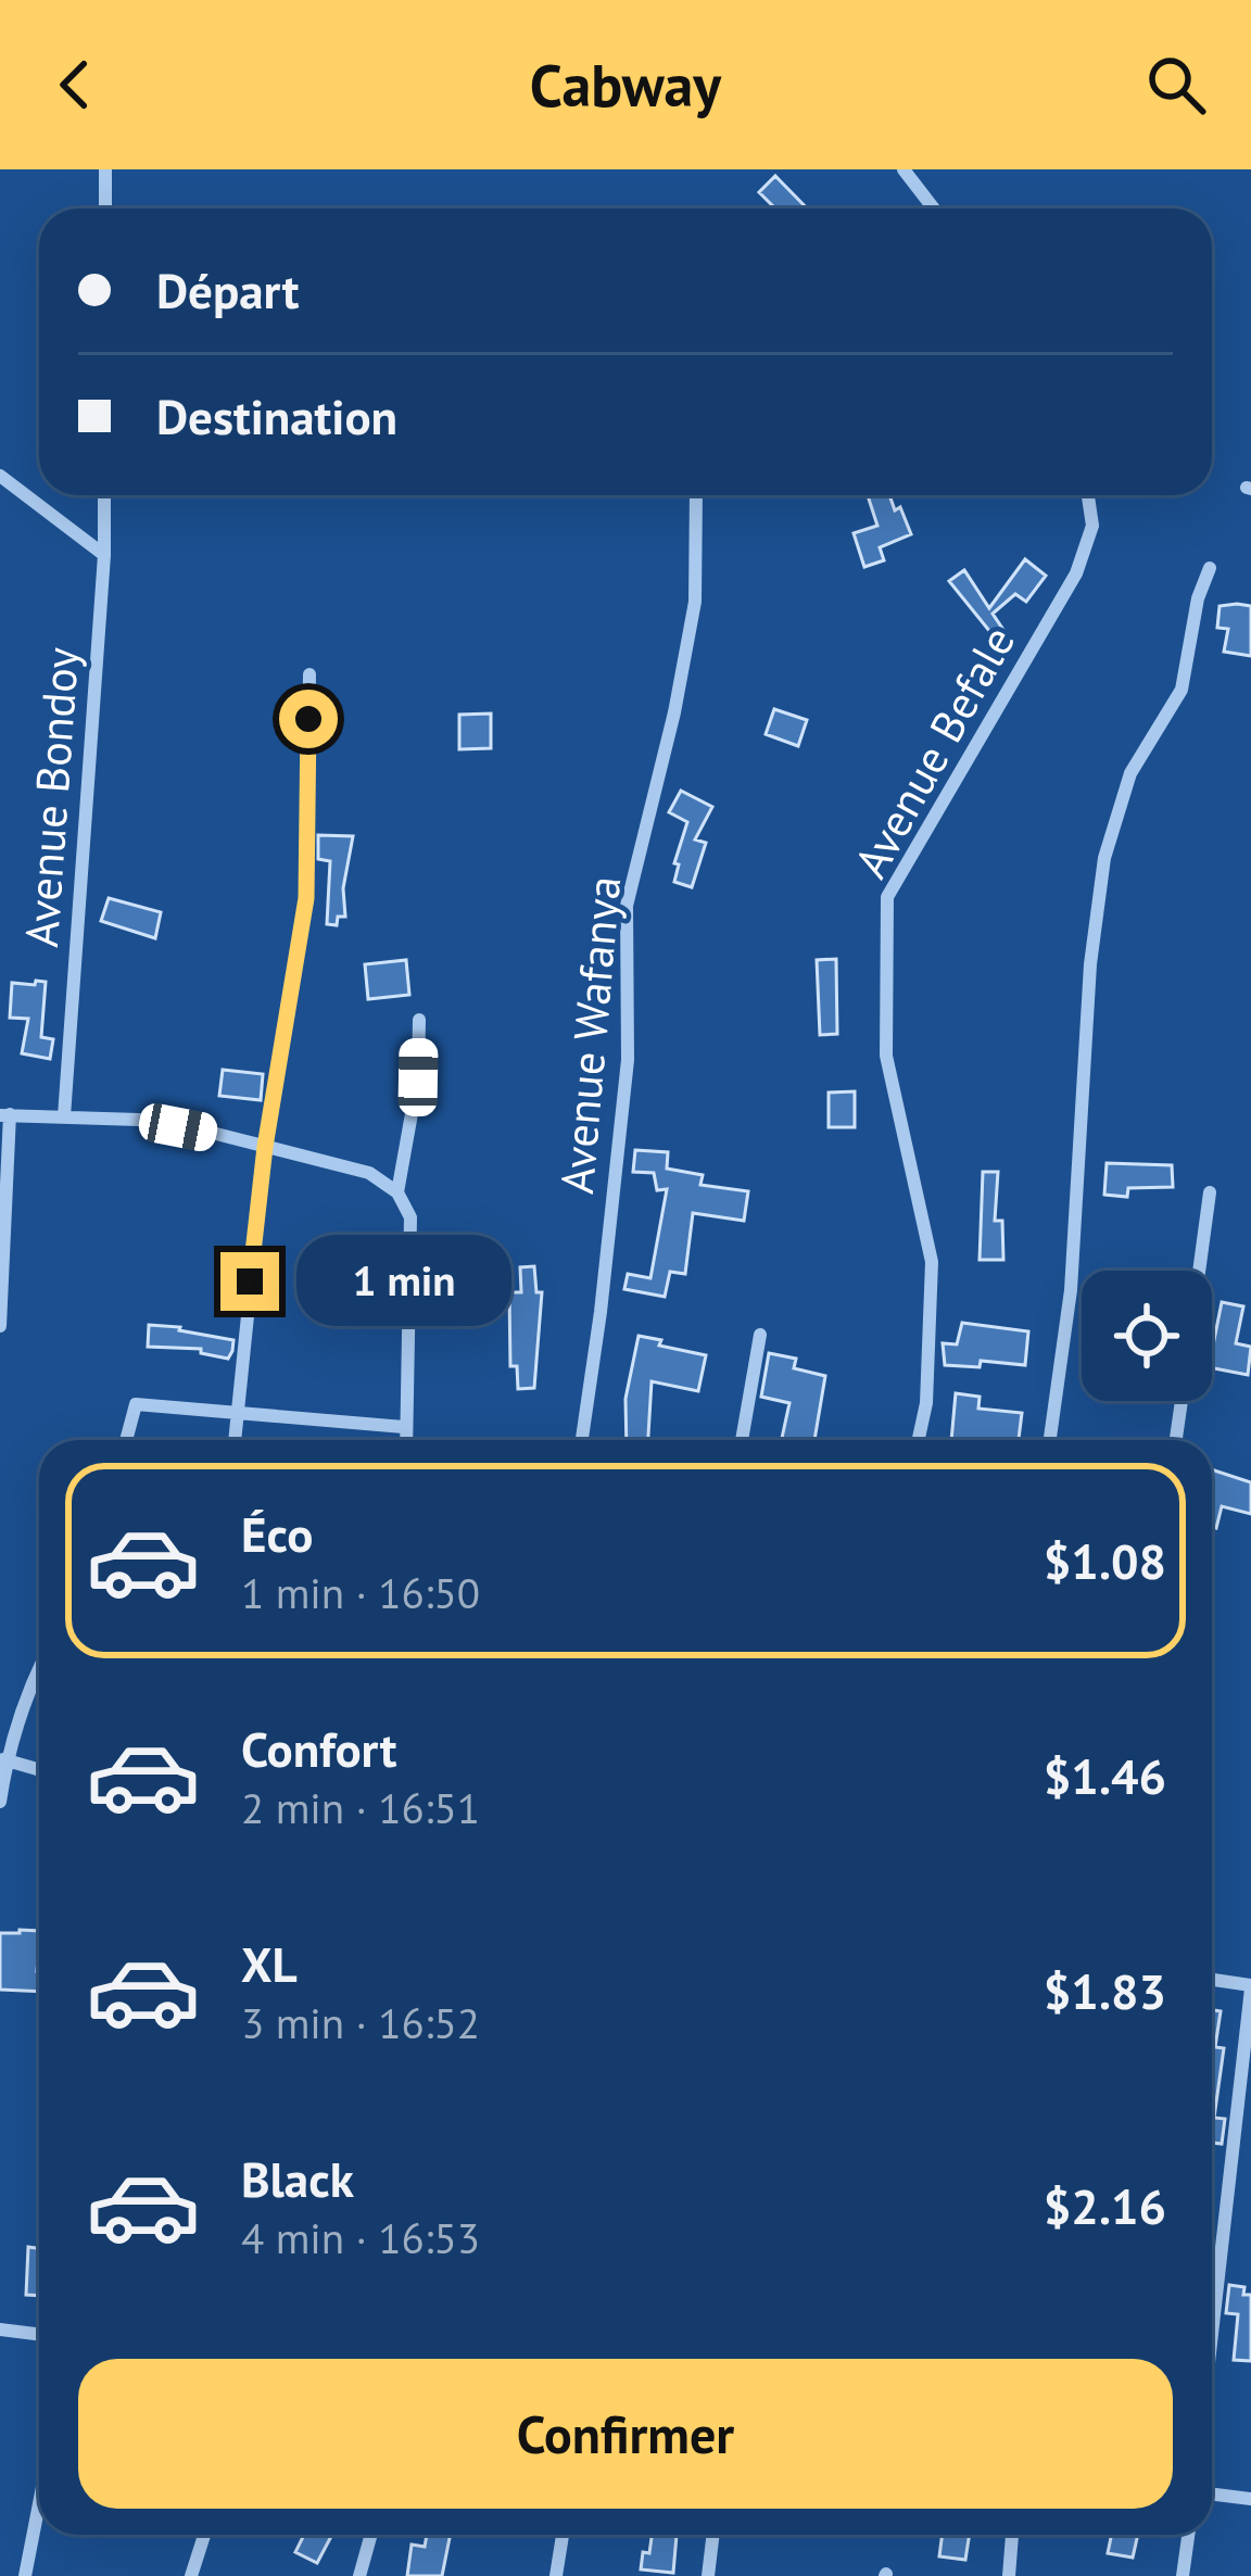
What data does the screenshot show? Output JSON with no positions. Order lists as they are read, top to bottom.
{
  "streets": {
    "street": ["Avenue Befale", "Avenue Bondoy", "Avenue Wafanya"]
  },
  "page": {
    "header": "Cabway",
    "banner": ["Départ", "Destination"],
    "bubble": "1 min",
    "list": [
      {
        "name": "Éco",
        "note": "1 min · 16:50",
        "value": "$1.08"
      },
      {
        "name": "Confort",
        "note": "2 min · 16:51",
        "value": "$1.46"
      },
      {
        "name": "XL",
        "note": "3 min · 16:52",
        "value": "$1.83"
      },
      {
        "name": "Black",
        "note": "4 min · 16:53",
        "value": "$2.16"
      }
    ],
    "buttons": "Confirmer"
  }
}
